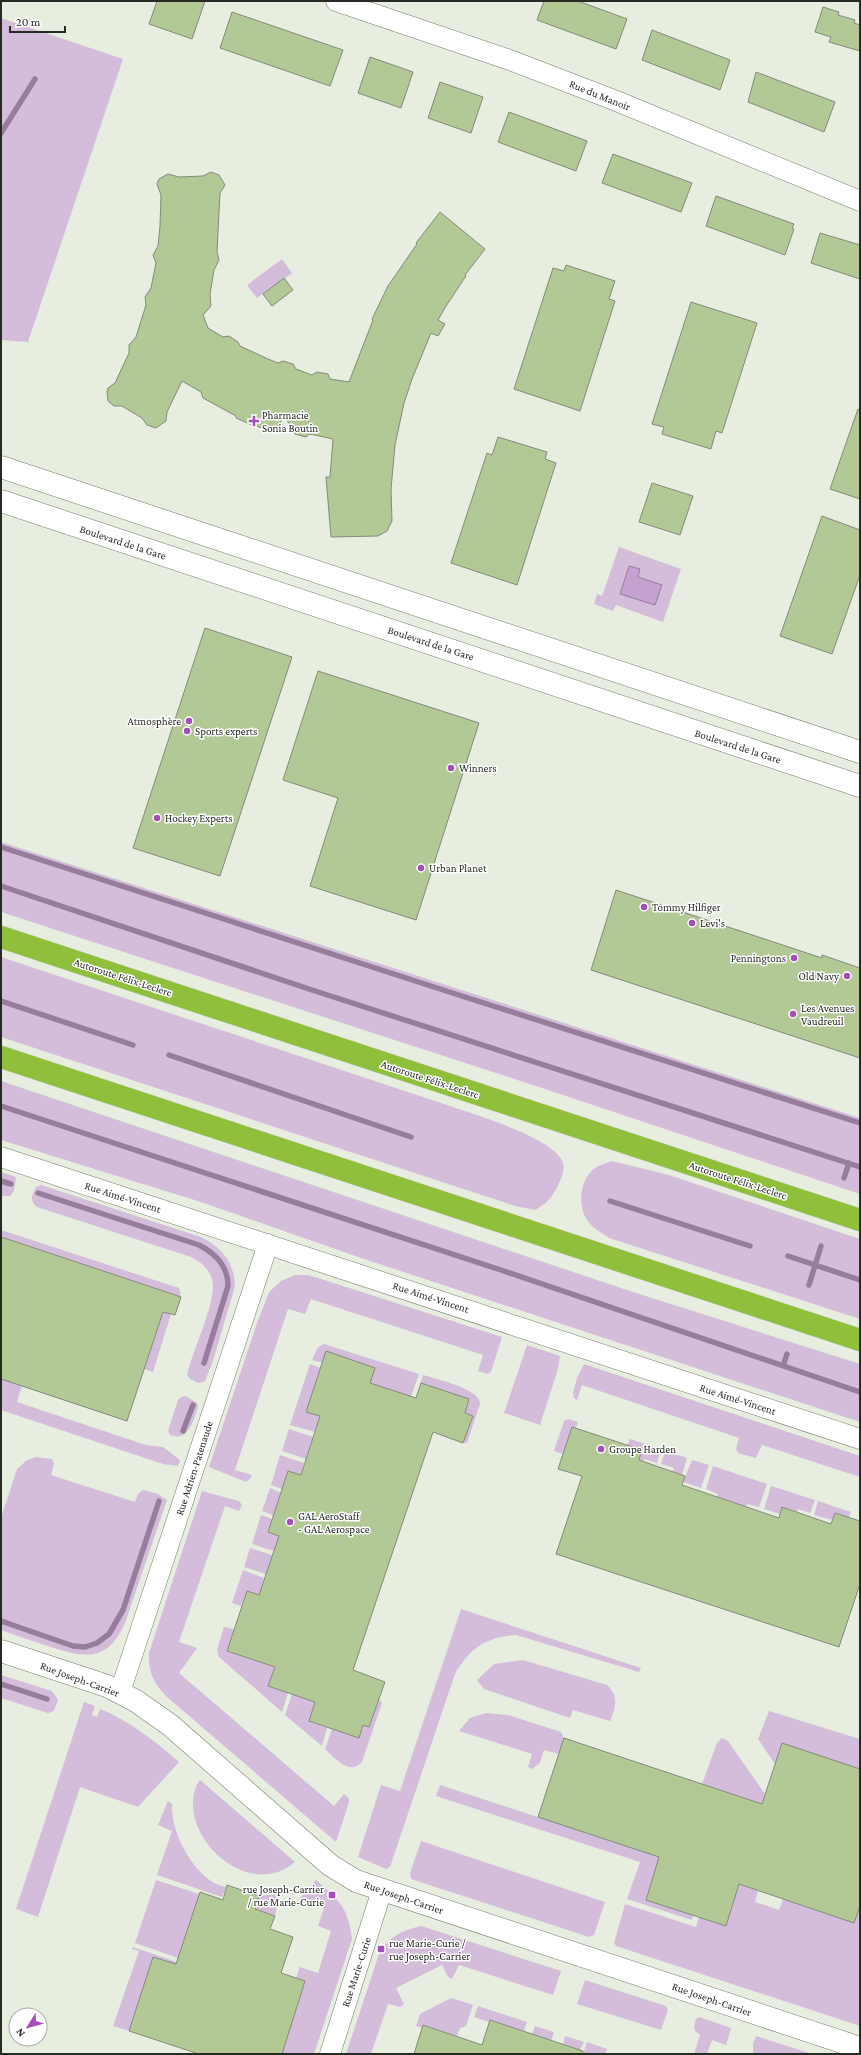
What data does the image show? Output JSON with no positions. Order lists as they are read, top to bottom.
{
  "streets": {
    "highway": ["Autoroute Félix-Leclerc"],
    "main road": ["Boulevard de la Gare", "Rue Joseph-Carrier"],
    "street": [
      "Rue du Manoir",
      "Rue Aimé-Vincent",
      "Rue Adrien-Patenaude",
      "Rue Marie-Curie"
    ]
  },
  "crossings": [
    ["Rue Aimé-Vincent", "Rue Adrien-Patenaude"],
    ["Rue Adrien-Patenaude", "Rue Joseph-Carrier"],
    ["Rue Joseph-Carrier", "Rue Marie-Curie"]
  ],
  "places": {
    "health": ["Pharmacie Sonia Boutin"],
    "other": [
      "Atmosphère",
      "Sports experts",
      "Winners",
      "Hockey Experts",
      "Urban Planet",
      "Tommy Hilfiger",
      "Levi's",
      "Penningtons",
      "Old Navy",
      "Les Avenues Vaudreuil",
      "Groupe Harden",
      "GAL AeroStaff - GAL Aerospace"
    ],
    "transit": ["rue Joseph-Carrier / rue Marie-Curie", "rue Marie-Curie / rue Joseph-Carrier"]
  },
  "scale_bar": "20 m",
  "north": "bottom left"
}
